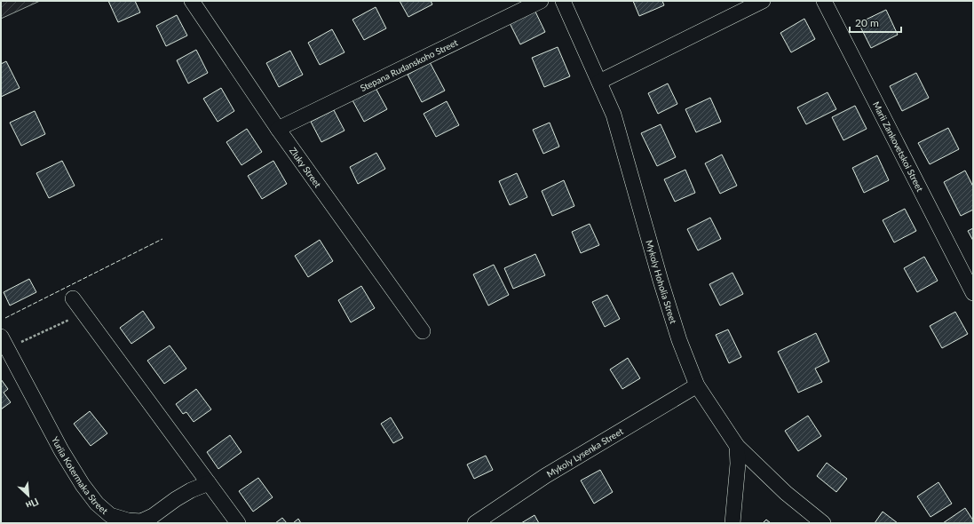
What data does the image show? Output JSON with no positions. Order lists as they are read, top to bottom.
{
  "streets": {
    "street": [
      "Stepana Rudanskoho Street",
      "Marii Zankovetskoi Street",
      "Zluky Street",
      "Mykoly Hoholia Street",
      "Mykoly Lysenka Street",
      "Yuriia Kotermaka Street"
    ]
  },
  "crossings": [
    ["Stepana Rudanskoho Street", "Zluky Street"],
    ["Mykoly Hoholia Street", "Mykoly Lysenka Street"]
  ],
  "scale_bar": "20 m",
  "north": "bottom right"
}
